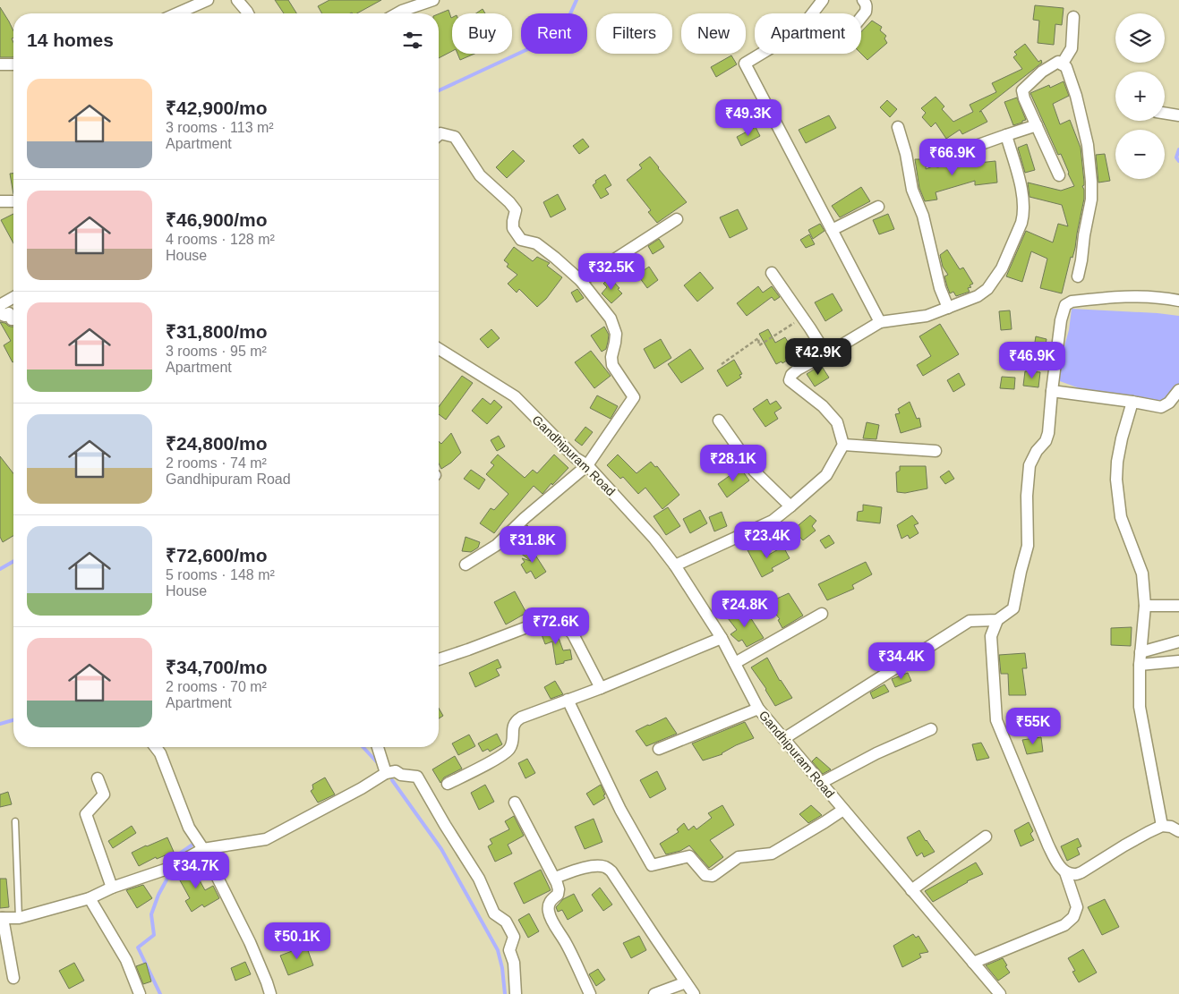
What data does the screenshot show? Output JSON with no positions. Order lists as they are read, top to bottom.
{
  "streets": {
    "street": ["Gandhipuram Road"]
  },
  "page": {
    "map_buttons": ["+", "−"],
    "chip": [
      "Buy",
      "Rent",
      "Filters",
      "New",
      "Apartment"
    ],
    "heading": "14 homes",
    "list": [
      {
        "name": "₹42,900/mo",
        "note": "3 rooms · 113 m² · Apartment"
      },
      {
        "name": "₹46,900/mo",
        "note": "4 rooms · 128 m² · House"
      },
      {
        "name": "₹31,800/mo",
        "note": "3 rooms · 95 m² · Apartment"
      },
      {
        "name": "₹24,800/mo",
        "note": "2 rooms · 74 m² · Gandhipuram Road"
      },
      {
        "name": "₹72,600/mo",
        "note": "5 rooms · 148 m² · House"
      },
      {
        "name": "₹34,700/mo",
        "note": "2 rooms · 70 m² · Apartment"
      }
    ],
    "price": [
      "₹49.3K",
      "₹66.9K",
      "₹32.5K",
      "₹42.9K",
      "₹46.9K",
      "₹28.1K",
      "₹23.4K",
      "₹31.8K",
      "₹24.8K",
      "₹72.6K",
      "₹34.4K",
      "₹55K",
      "₹34.7K",
      "₹50.1K"
    ]
  }
}
